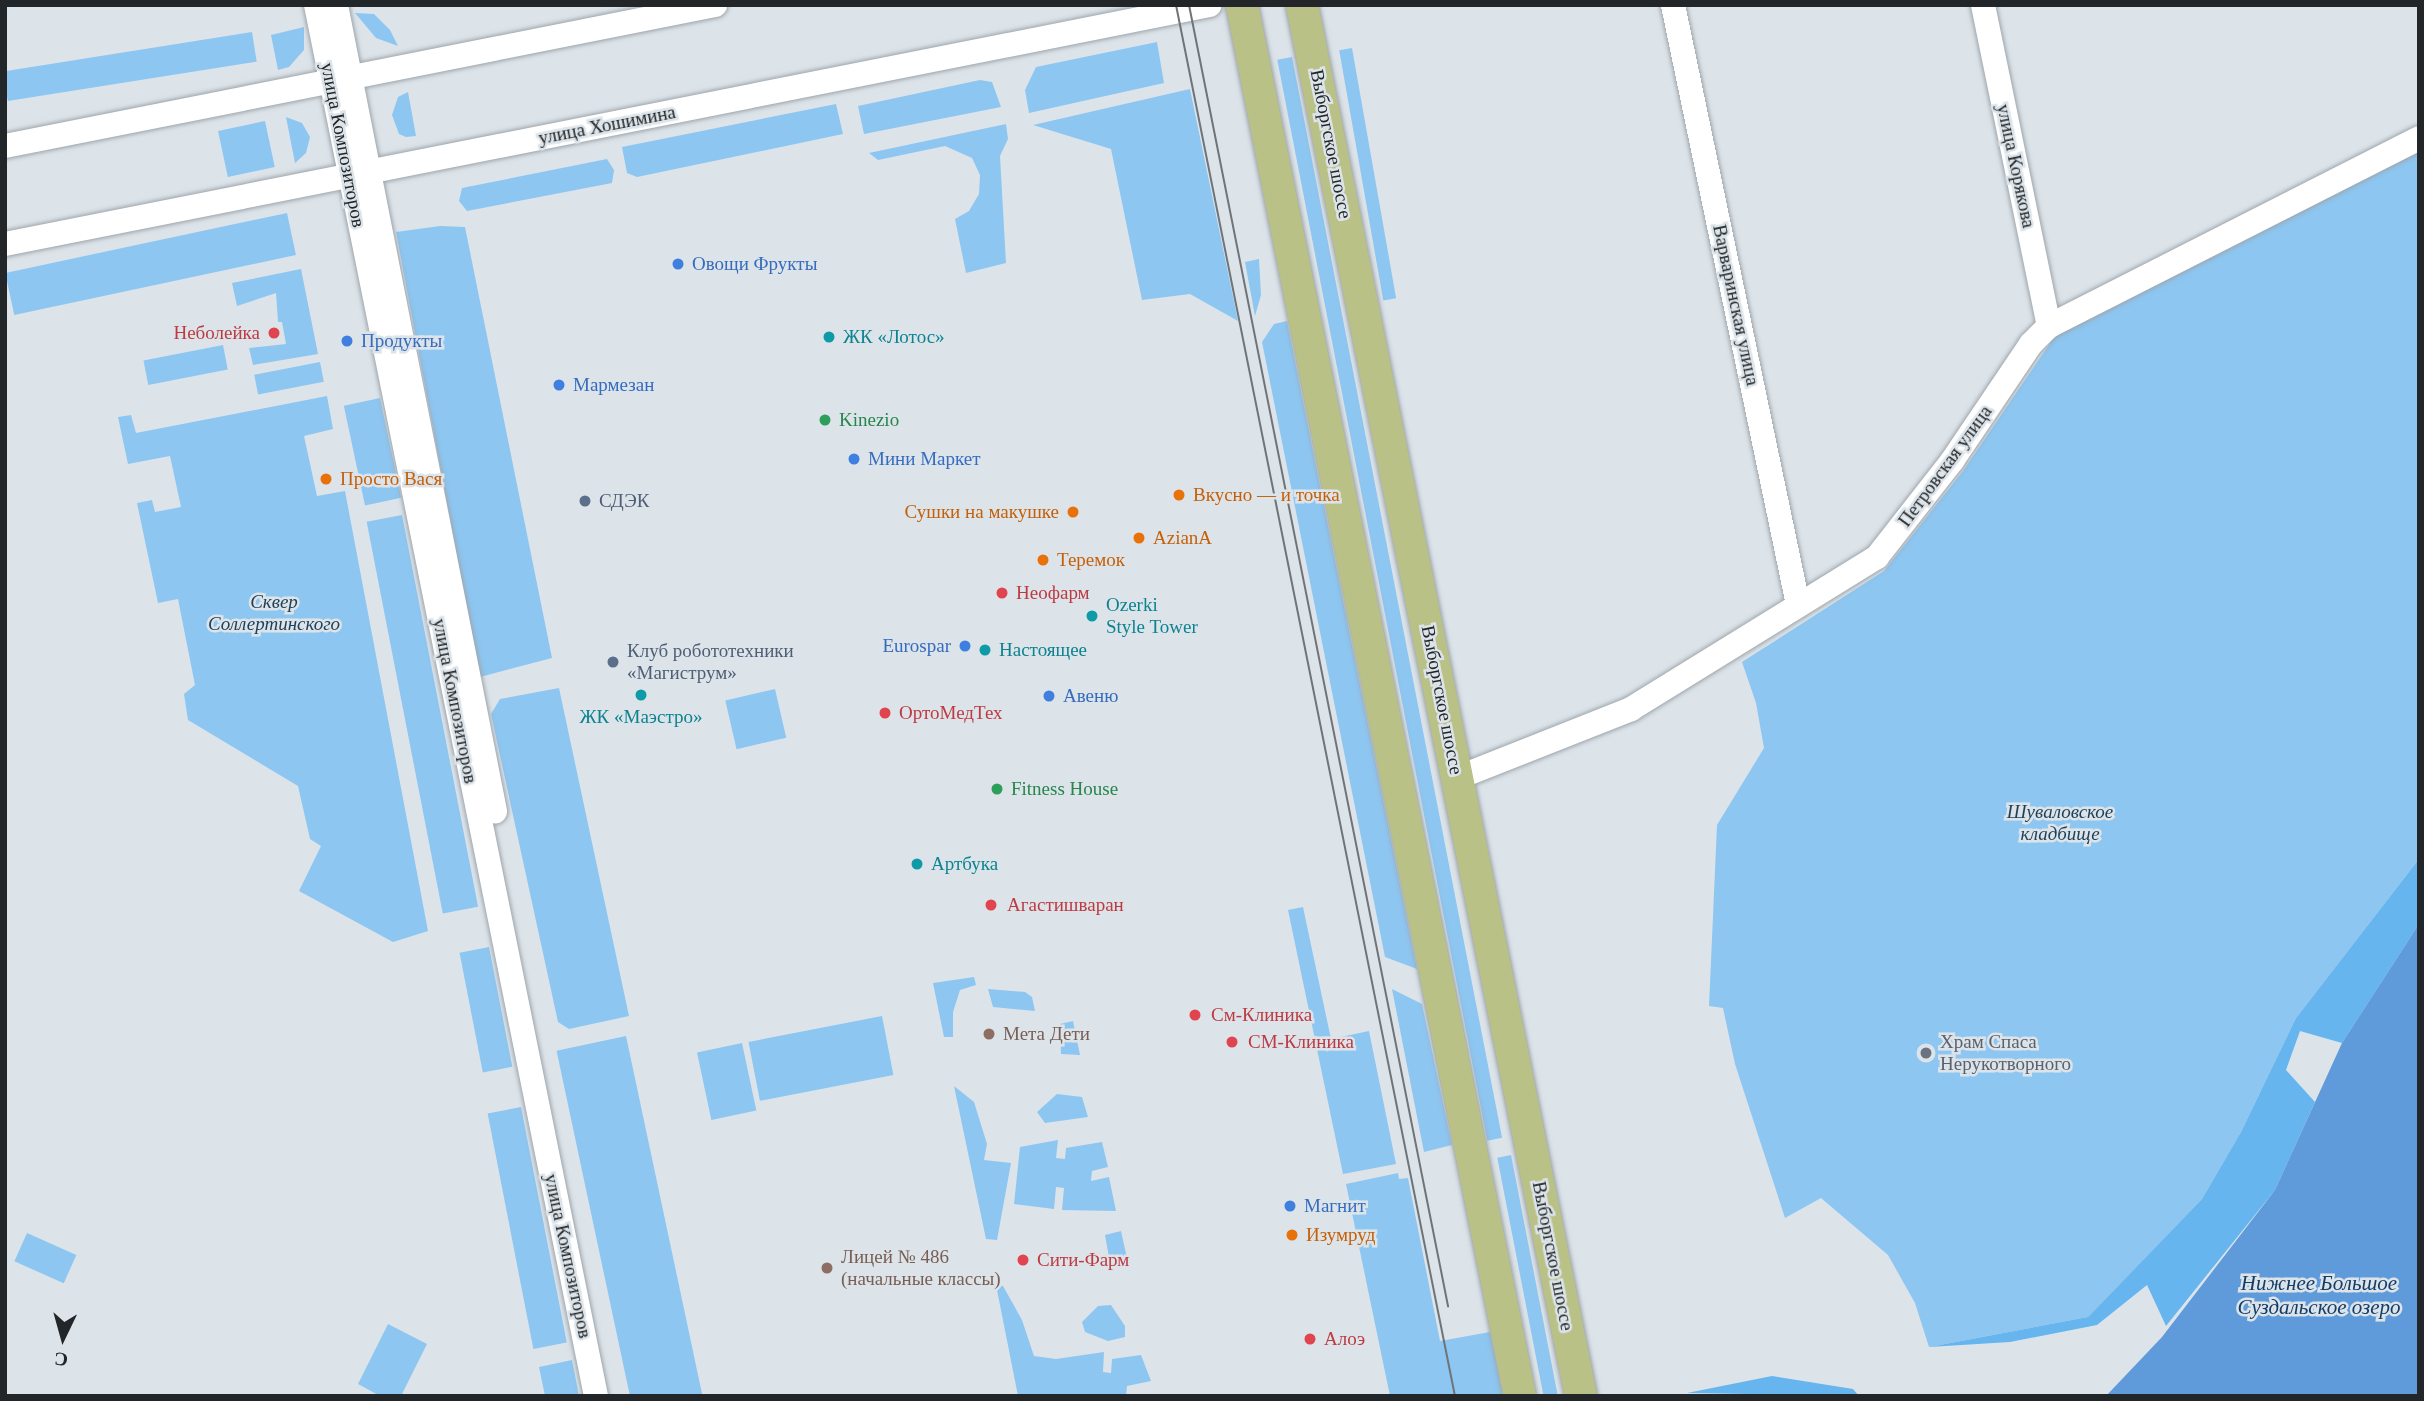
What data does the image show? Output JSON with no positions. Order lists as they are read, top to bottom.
{
  "streets": {
    "main road": ["Выборгское шоссе"],
    "street": [
      "улица Хошимина",
      "улица Композиторов",
      "улица Корякова",
      "Варваринская улица",
      "Петровская улица"
    ]
  },
  "crossings": [
    ["улица Хошимина", "улица Композиторов"],
    ["Выборгское шоссе", "Петровская улица"],
    ["улица Корякова", "Петровская улица"],
    ["Варваринская улица", "Петровская улица"]
  ],
  "water": ["Нижнее Большое Суздальское озеро"],
  "parks": ["Сквер Соллертинского", "Шуваловское кладбище"],
  "places": [
    "Овощи Фрукты",
    "Неболейка",
    "ЖК «Лотос»",
    "Продукты",
    "Мармезан",
    "Kinezio",
    "Мини Маркет",
    "Просто Вася",
    "Вкусно — и точка",
    "СДЭК",
    "Сушки на макушке",
    "AzianA",
    "Теремок",
    "Неофарм",
    "Ozerki Style Tower",
    "Eurospar",
    "Настоящее",
    "Клуб робототехники «Магиструм»",
    "ЖК «Маэстро»",
    "Авеню",
    "ОртоМедТех",
    "Fitness House",
    "Артбука",
    "Агастишваран",
    "См-Клиника",
    "Мета Дети",
    "СМ-Клиника",
    "Храм Спаса Нерукотворного",
    "Магнит",
    "Изумруд",
    "Сити-Фарм",
    "Лицей № 486 (начальные классы)",
    "Алоэ"
  ],
  "north": "bottom"
}
